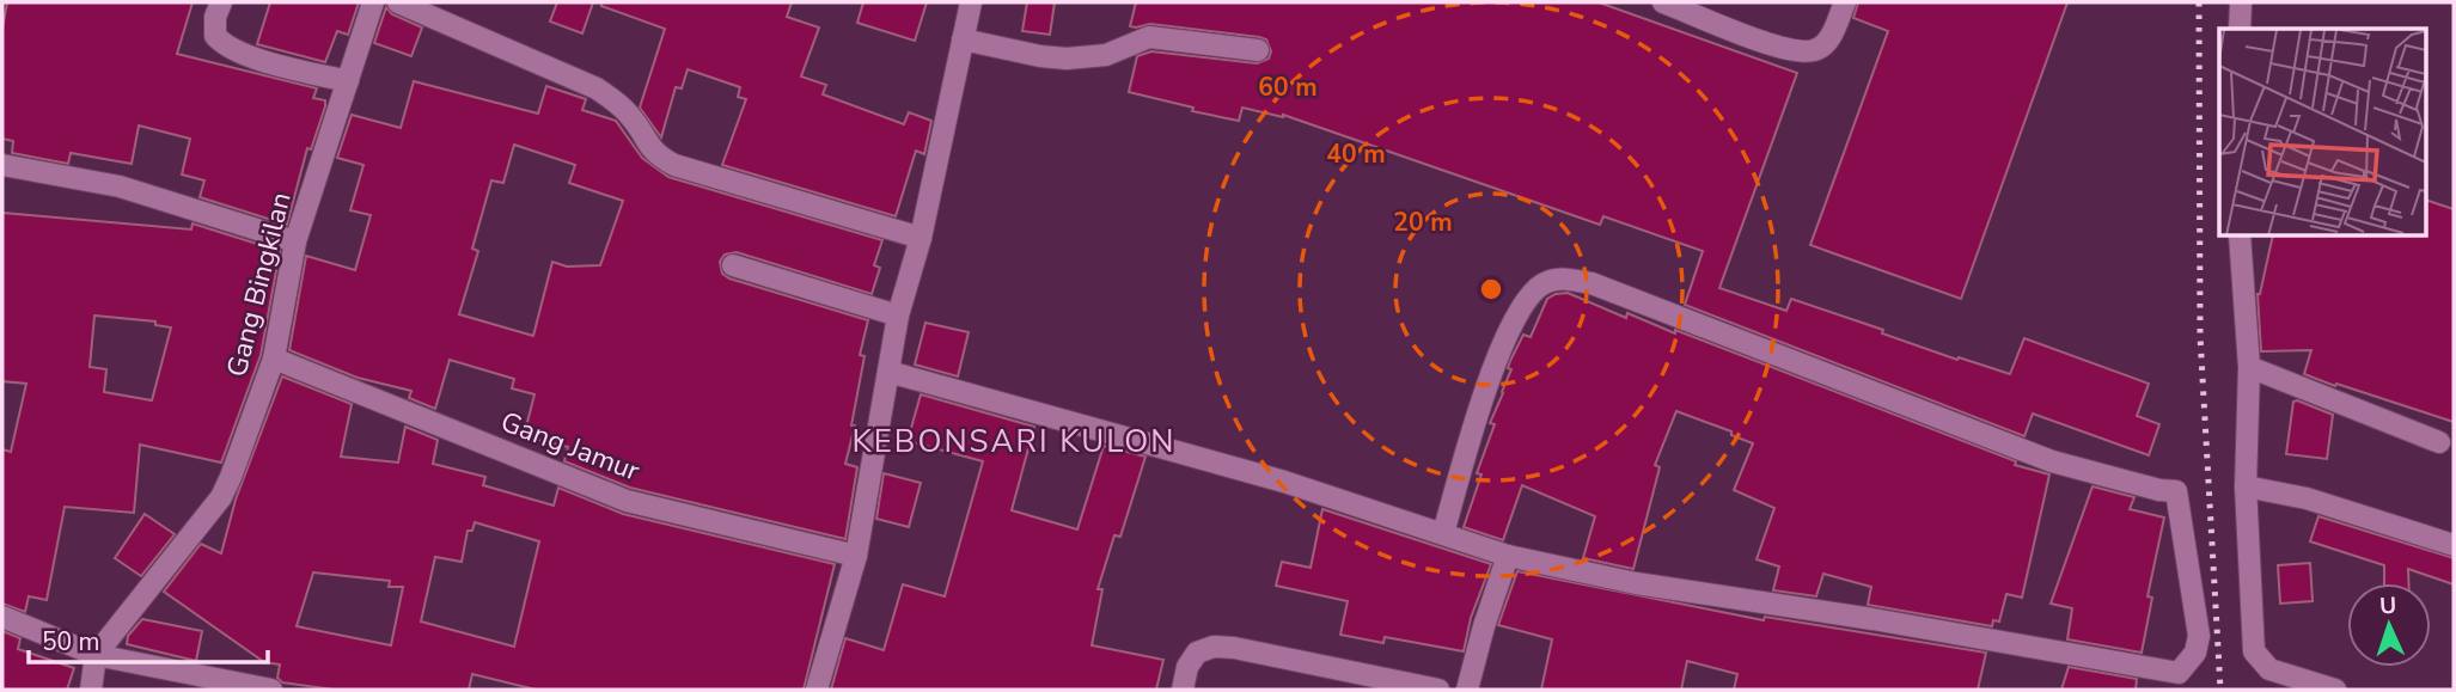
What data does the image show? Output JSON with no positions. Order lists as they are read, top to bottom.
{
  "streets": {
    "street": ["Gang Bingkilan", "Gang Jamur"]
  },
  "crossings": [
    ["Gang Bingkilan", "Gang Jamur"]
  ],
  "districts": ["KEBONSARI KULON"],
  "scale_bar": "50 m",
  "north": "top",
  "rings": ["60 m", "40 m", "20 m"]
}
